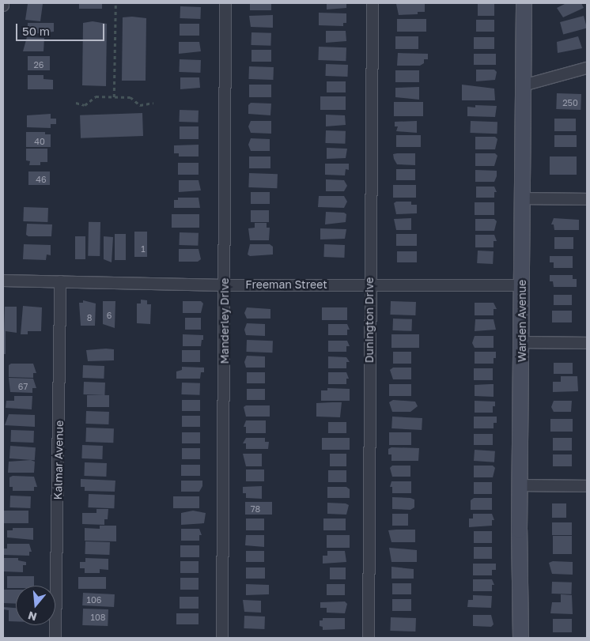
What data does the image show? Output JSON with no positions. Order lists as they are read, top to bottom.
{
  "streets": {
    "main road": ["Warden Avenue"],
    "street": [
      "Freeman Street",
      "Dunington Drive",
      "Manderley Drive",
      "Kalmar Avenue"
    ]
  },
  "crossings": [
    ["Freeman Street", "Dunington Drive"],
    ["Freeman Street", "Manderley Drive"],
    ["Freeman Street", "Warden Avenue"],
    ["Freeman Street", "Kalmar Avenue"]
  ],
  "house_numbers": [
    "26",
    "250",
    "40",
    "46",
    "1",
    "6",
    "8",
    "67",
    "78",
    "106",
    "108"
  ],
  "scale_bar": "50 m",
  "north": "bottom"
}
